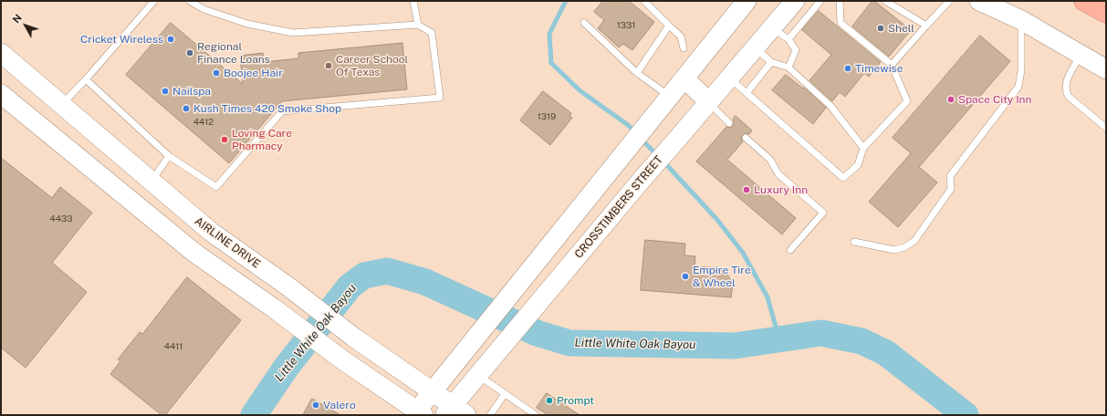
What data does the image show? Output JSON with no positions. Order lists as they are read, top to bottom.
{
  "streets": {
    "main road": ["CROSSTIMBERS STREET", "AIRLINE DRIVE"]
  },
  "crossings": [
    ["CROSSTIMBERS STREET", "AIRLINE DRIVE"]
  ],
  "water": ["Little White Oak Bayou"],
  "places": [
    "Shell",
    "Cricket Wireless",
    "Regional Finance Loans",
    "Career School Of Texas",
    "Timewise",
    "Boojee Hair",
    "Nailspa",
    "Space City Inn",
    "Kush Times 420 Smoke Shop",
    "Loving Care Pharmacy",
    "Luxury Inn",
    "Empire Tire & Wheel",
    "Prompt",
    "Valero"
  ],
  "house_numbers": [
    "1331",
    "1319",
    "4412",
    "4433",
    "4411"
  ],
  "north": "top left"
}
